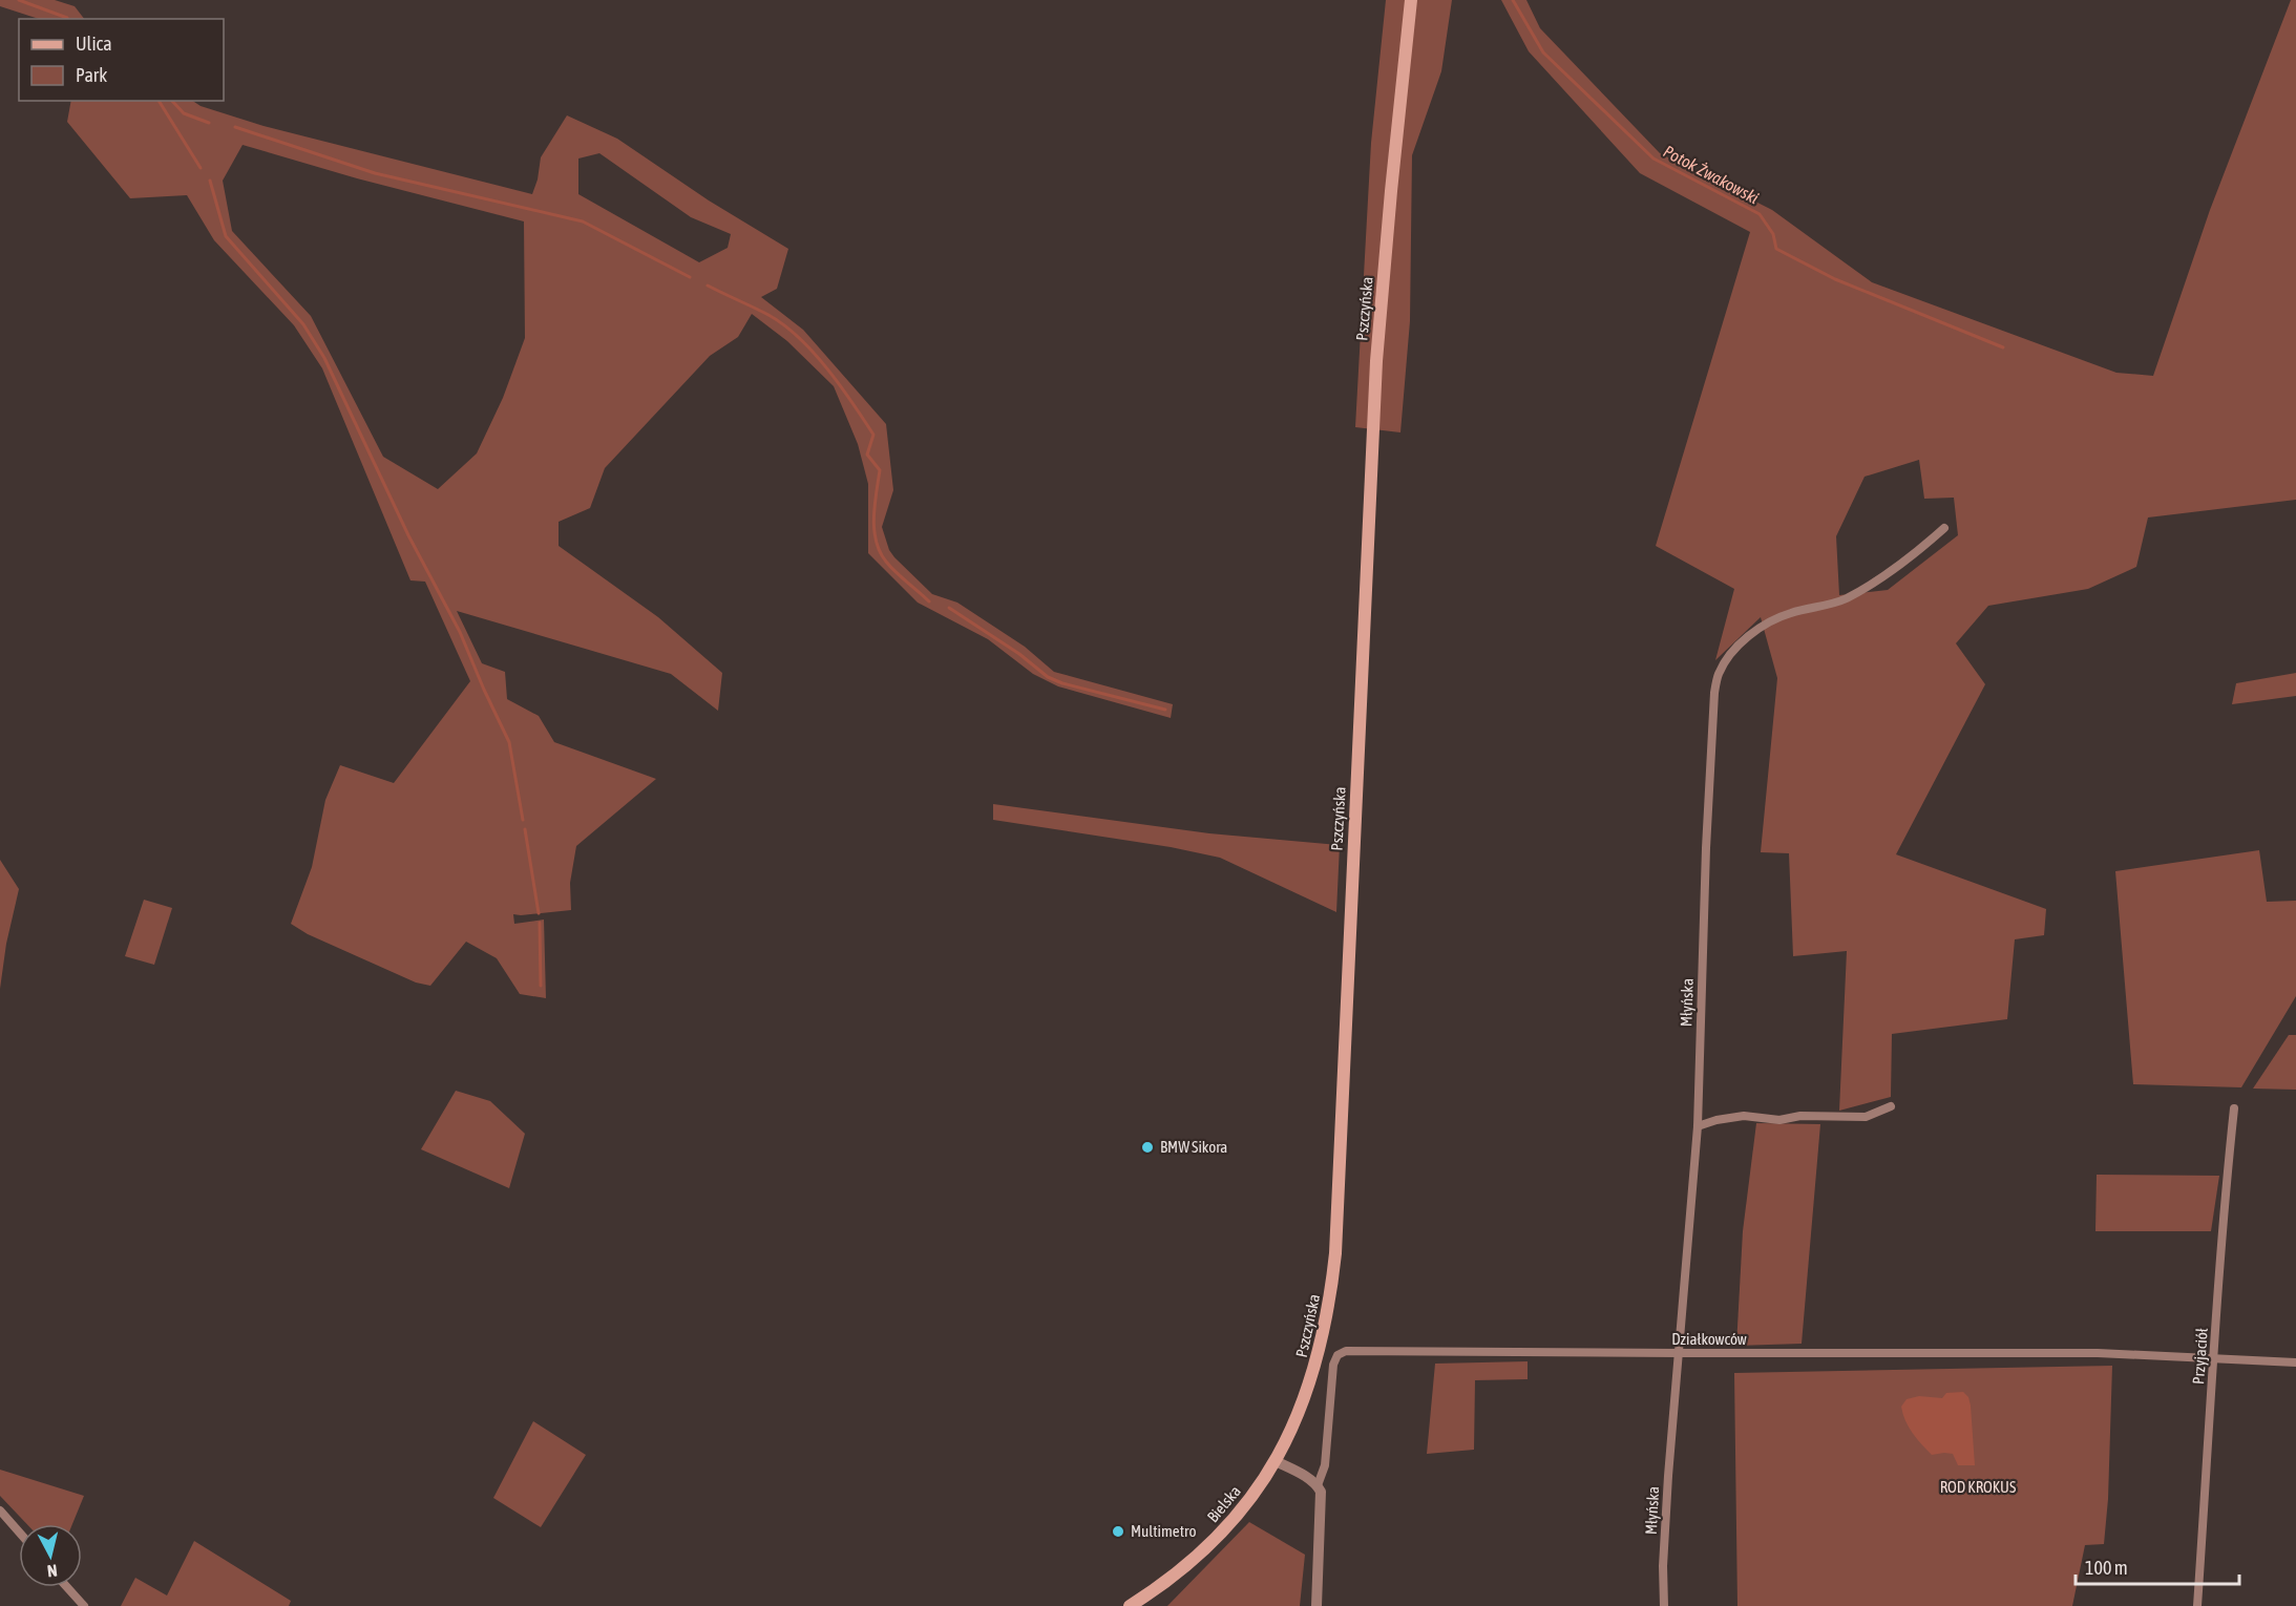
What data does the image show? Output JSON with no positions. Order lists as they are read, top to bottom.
{
  "streets": {
    "main road": ["Pszczyńska", "Bielska"],
    "street": ["Młyńska", "Działkowców", "Przyjaciół"]
  },
  "crossings": [
    ["Pszczyńska", "Bielska"],
    ["Młyńska", "Działkowców"],
    ["Działkowców", "Przyjaciół"]
  ],
  "water": ["Potok Żwakowski"],
  "parks": ["ROD KROKUS"],
  "places": ["BMW Sikora", "Multimetro"],
  "legend": ["Ulica", "Park"],
  "scale_bar": "100 m",
  "north": "bottom"
}
